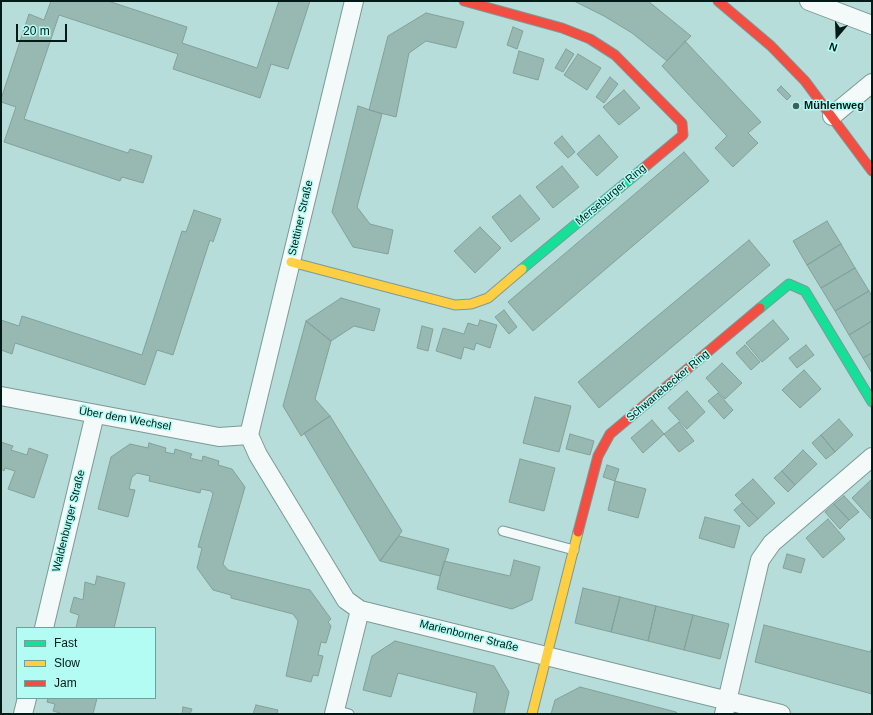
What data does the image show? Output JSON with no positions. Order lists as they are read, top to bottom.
{
  "streets": {
    "street": [
      "Merseburger Ring",
      "Stettiner Straße",
      "Schwanebecker Ring",
      "Über dem Wechsel",
      "Waldenburger Straße",
      "Marienborner Straße"
    ]
  },
  "crossings": [
    ["Merseburger Ring", "Stettiner Straße"],
    ["Stettiner Straße", "Über dem Wechsel"],
    ["Stettiner Straße", "Marienborner Straße"],
    ["Schwanebecker Ring", "Marienborner Straße"],
    ["Über dem Wechsel", "Waldenburger Straße"],
    ["Über dem Wechsel", "Marienborner Straße"]
  ],
  "places": ["Mühlenweg"],
  "legend": ["Fast", "Slow", "Jam"],
  "scale_bar": "20 m",
  "north": "bottom"
}
